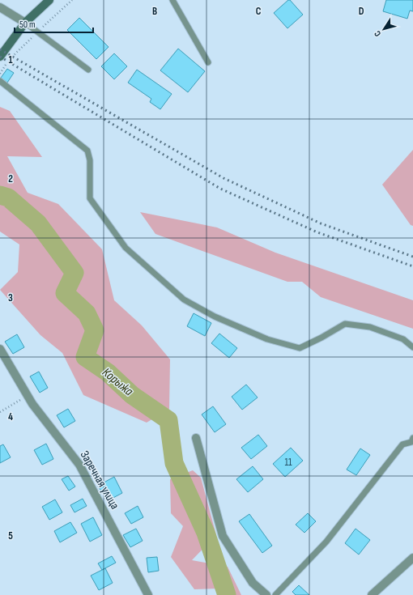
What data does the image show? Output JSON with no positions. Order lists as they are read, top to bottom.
{
  "streets": {
    "street": ["Заречная улица"]
  },
  "water": ["Корыжа"],
  "house_numbers": ["11"],
  "scale_bar": "50 m",
  "north": "bottom left",
  "grid": {
    "columns": ["B", "C", "D"],
    "rows": [
      "1",
      "2",
      "3",
      "4",
      "5"
    ]
  }
}
